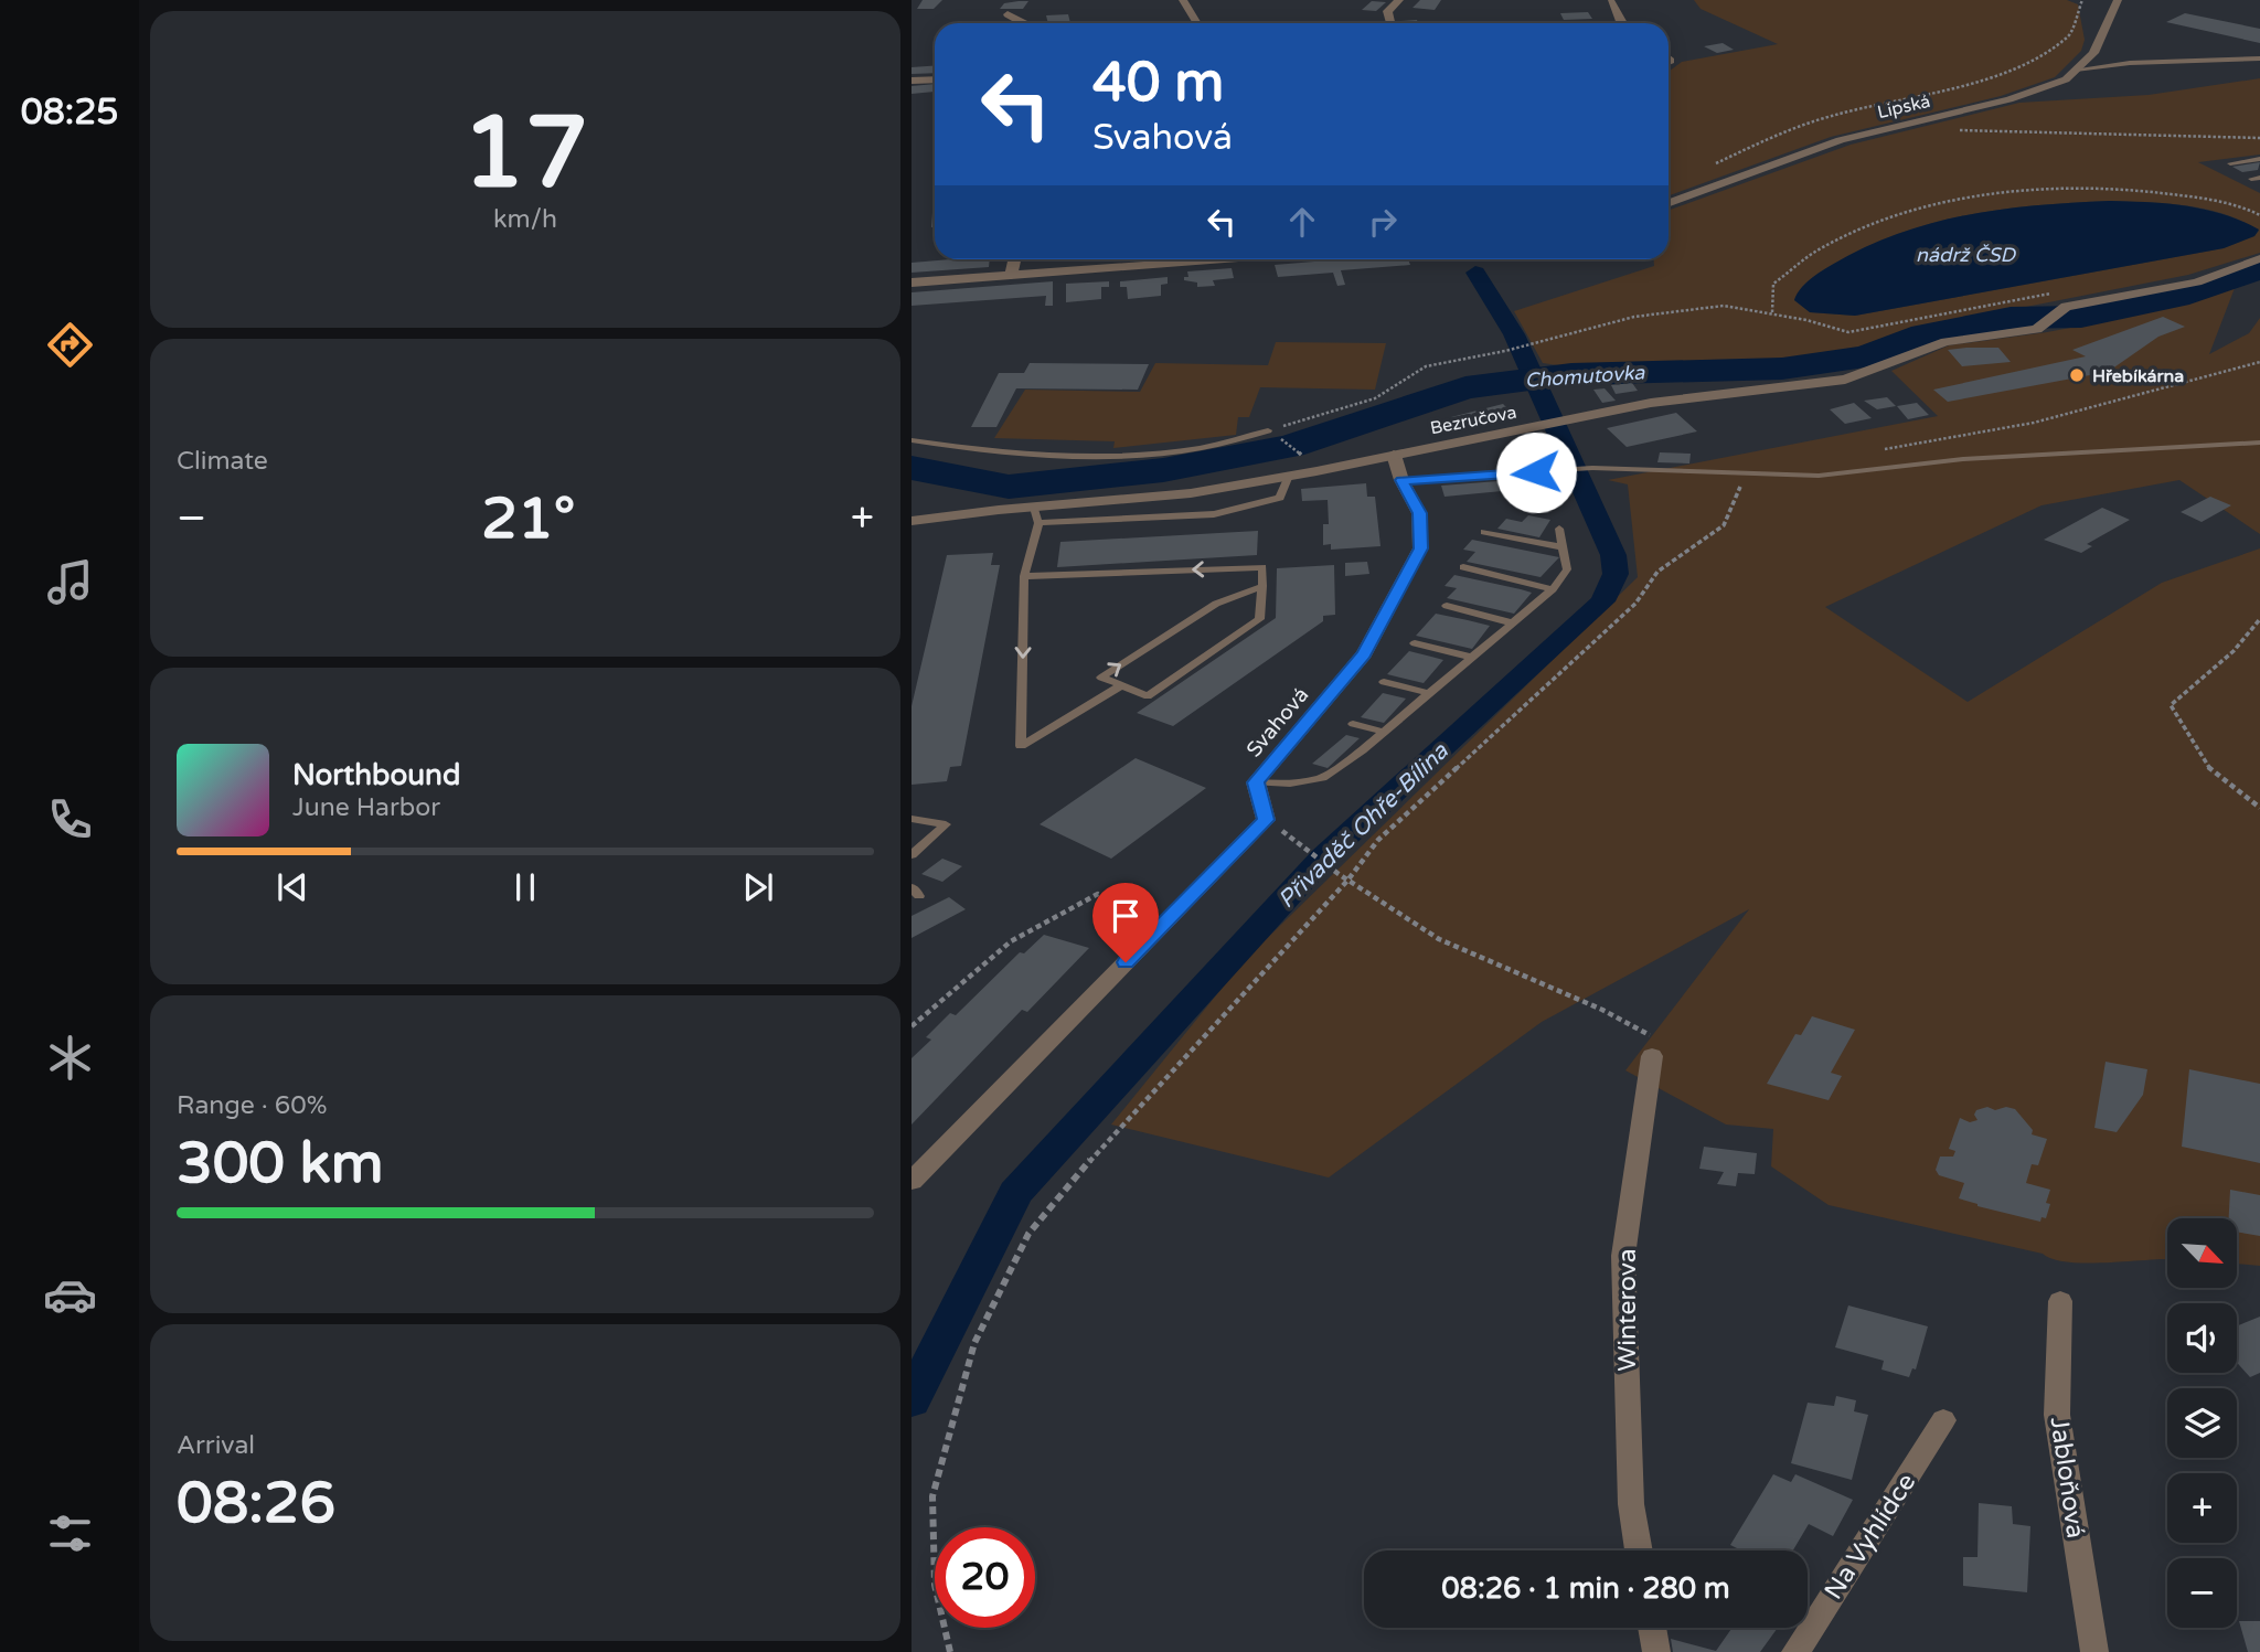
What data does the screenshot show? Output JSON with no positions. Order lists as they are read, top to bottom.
{
  "streets": {
    "street": [
      "Lipská",
      "Bezručova",
      "Svahová",
      "Winterova",
      "Jabloňová",
      "Na Vyhlídce"
    ]
  },
  "crossings": [
    ["Bezručova", "Svahová"]
  ],
  "water": ["nádrž ČSD", "Chomutovka", "Přivaděč Ohře-Bílina"],
  "places": ["Hřebíkárna"],
  "north": "bottom right",
  "page": {
    "tabs": "08:25",
    "tile": [
      ["17", "km/h"],
      "Climate",
      ["Range · 60%", "300 km"],
      ["Arrival", "08:26"]
    ],
    "turn": ["40 m", "Svahová"],
    "heat": ["−", "21°", "+"],
    "song": ["Northbound", "June Harbor"],
    "map_buttons": ["+", "−"],
    "limit": "20",
    "trip": "08:26 · 1 min · 280 m"
  }
}
